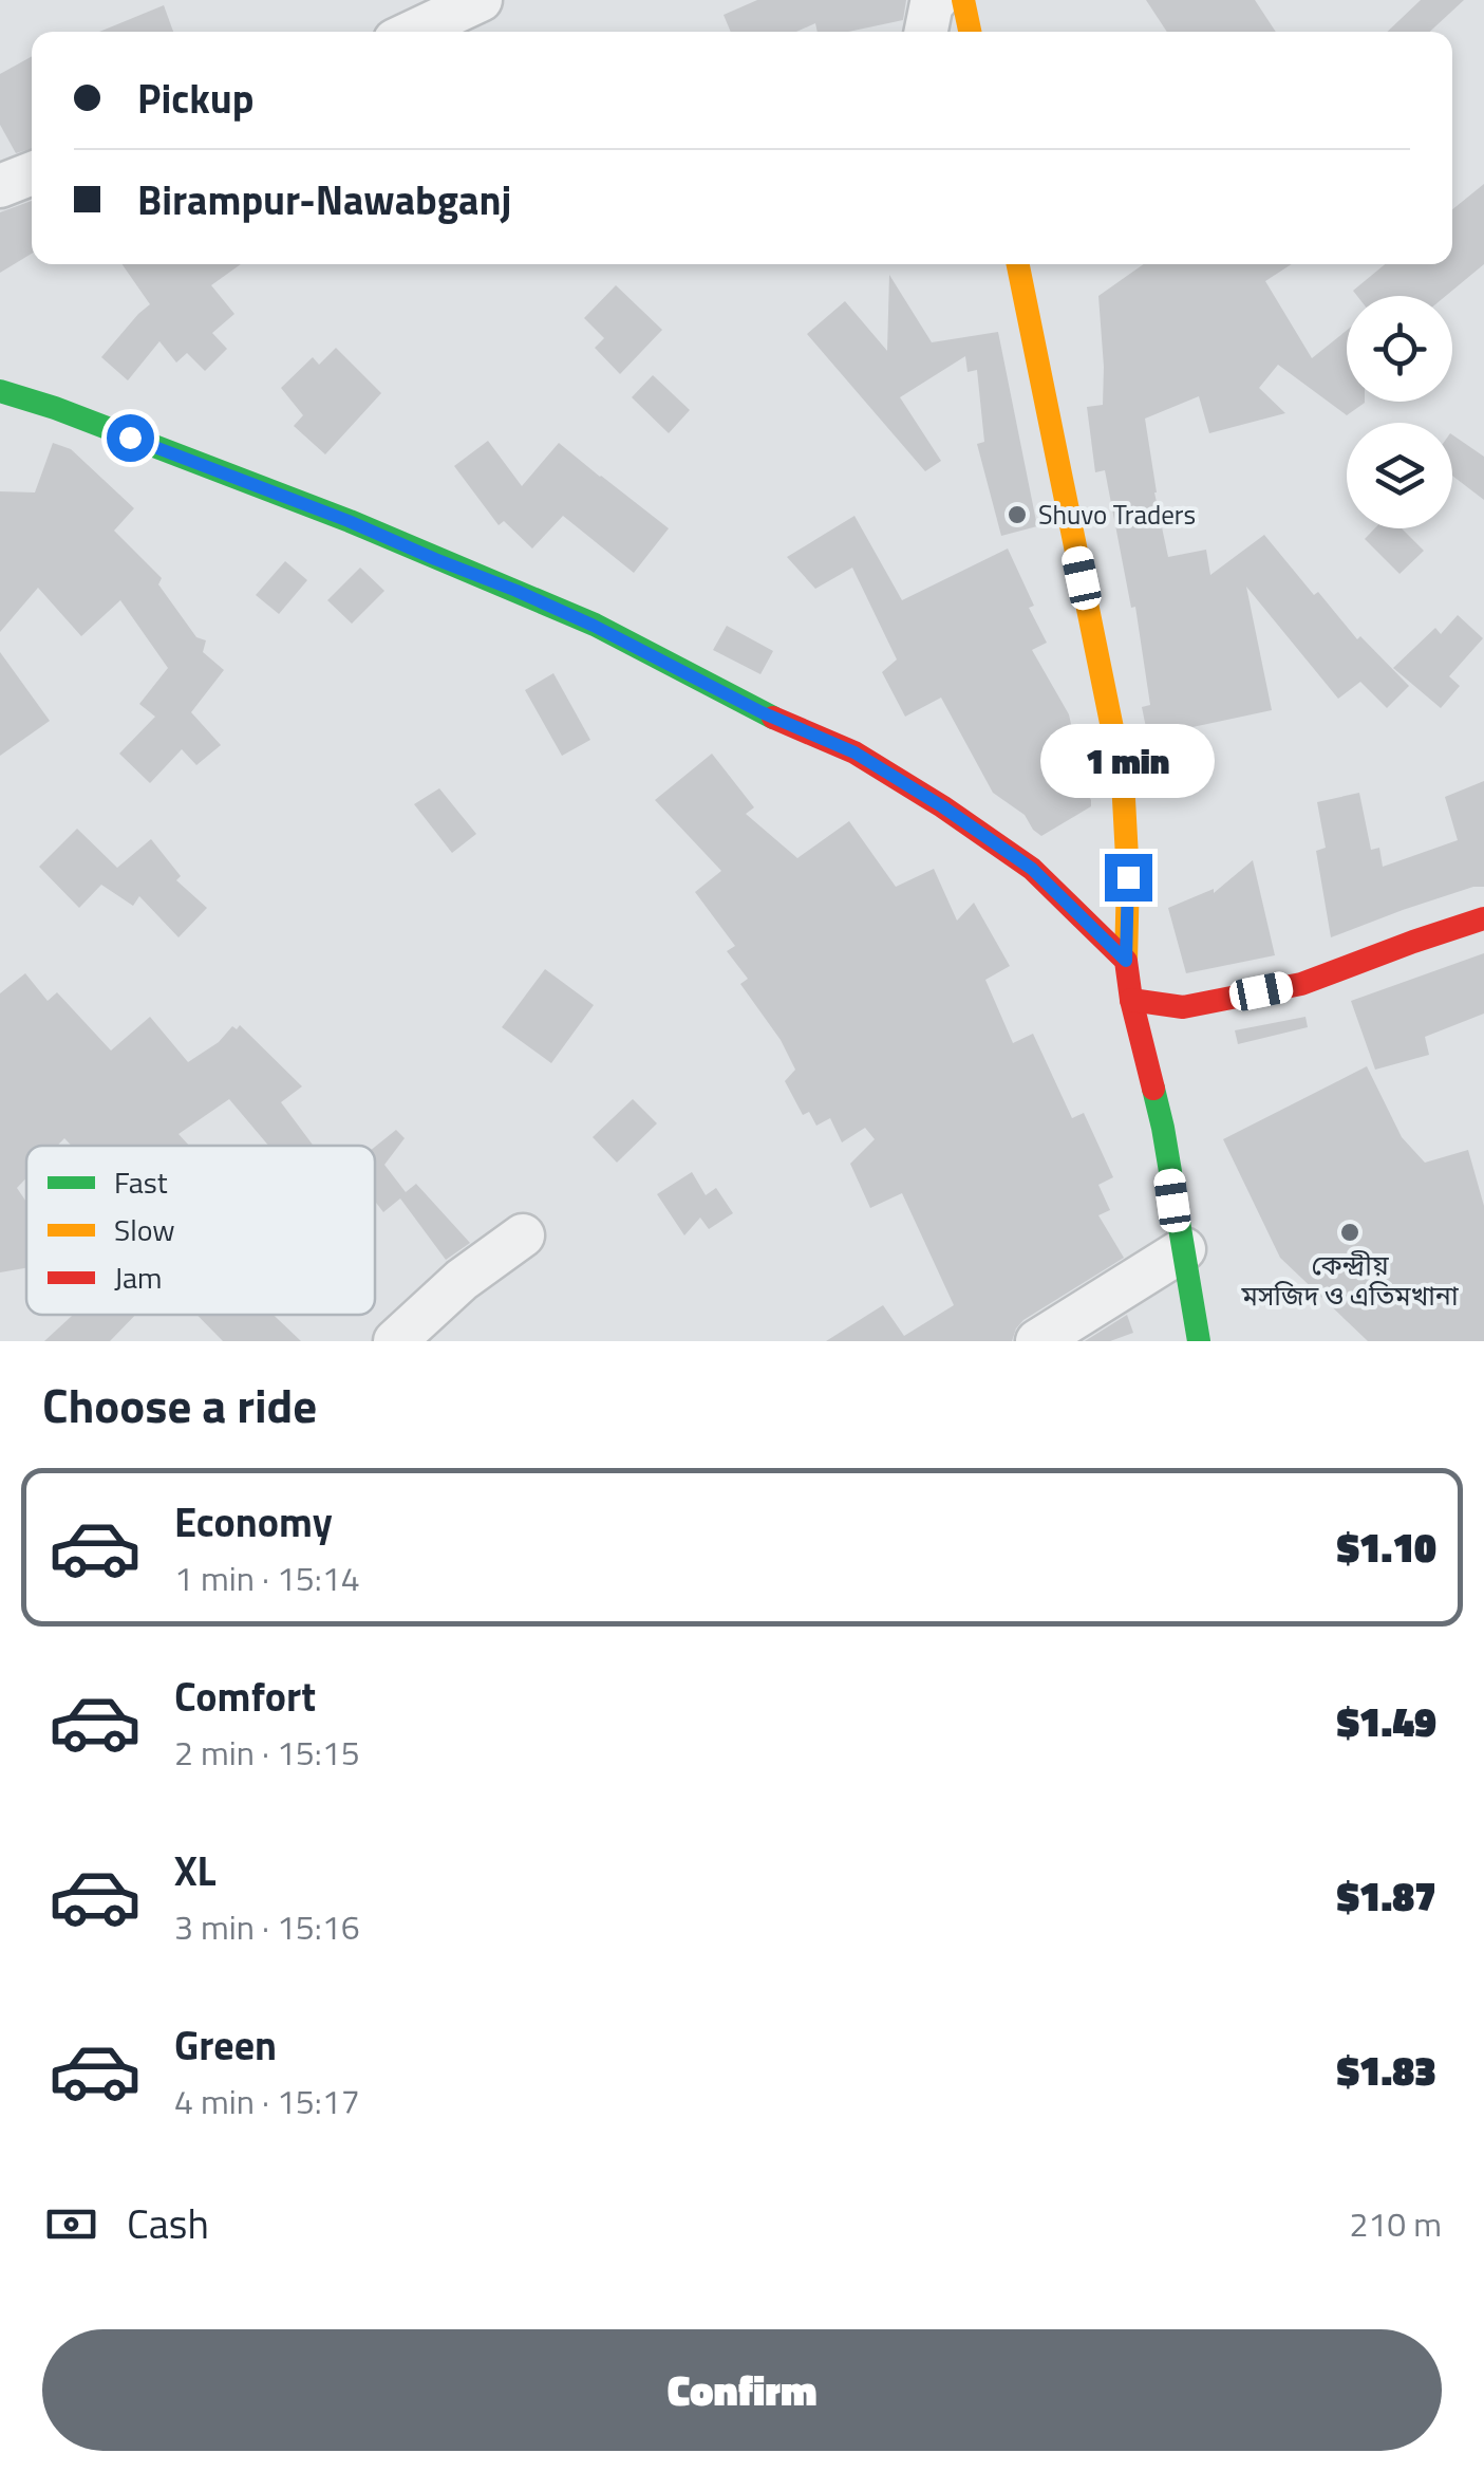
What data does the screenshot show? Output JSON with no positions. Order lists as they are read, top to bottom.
{
  "places": ["Shuvo Traders", "কেন্দ্রীয় মসজিদ ও এতিমখানা"],
  "legend": ["Fast", "Slow", "Jam"],
  "page": {
    "banner": ["Pickup", "Birampur-Nawabganj"],
    "bubble": "1 min",
    "heading": "Choose a ride",
    "list": [
      {
        "name": "Economy",
        "note": "1 min · 15:14",
        "value": "$1.10"
      },
      {
        "name": "Comfort",
        "note": "2 min · 15:15",
        "value": "$1.49"
      },
      {
        "name": "XL",
        "note": "3 min · 15:16",
        "value": "$1.87"
      },
      {
        "name": "Green",
        "note": "4 min · 15:17",
        "value": "$1.83"
      }
    ],
    "pay": ["Cash", "210 m"],
    "buttons": "Confirm"
  }
}
